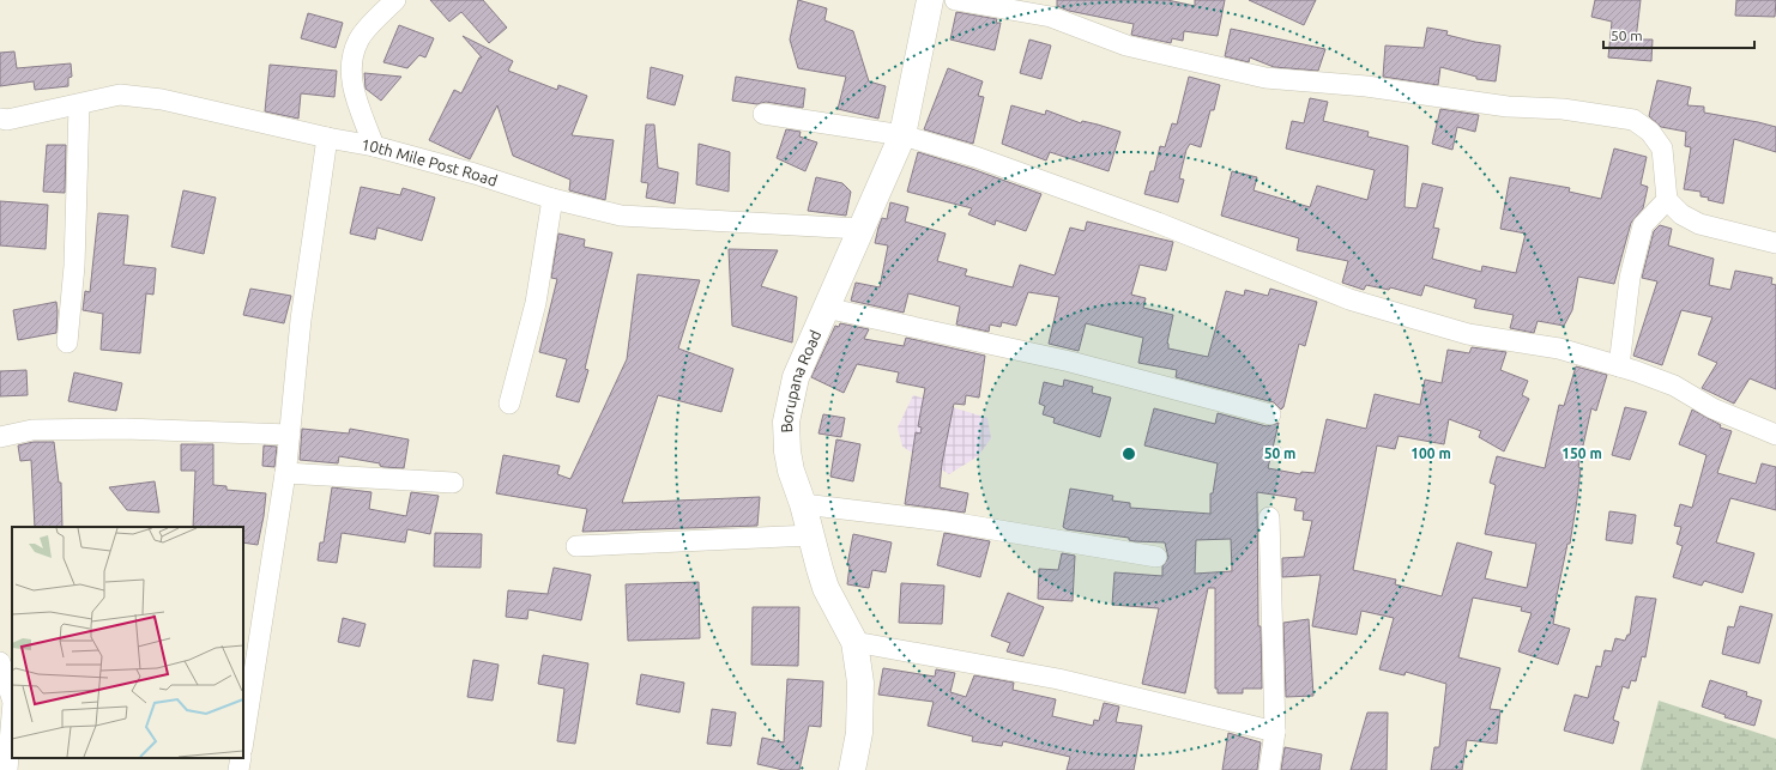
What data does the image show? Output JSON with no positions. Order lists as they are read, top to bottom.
{
  "streets": {
    "main road": ["Borupana Road"],
    "street": ["10th Mile Post Road"]
  },
  "crossings": [
    ["10th Mile Post Road", "Borupana Road"]
  ],
  "scale_bar": "50 m",
  "rings": ["50 m", "100 m", "150 m"]
}
